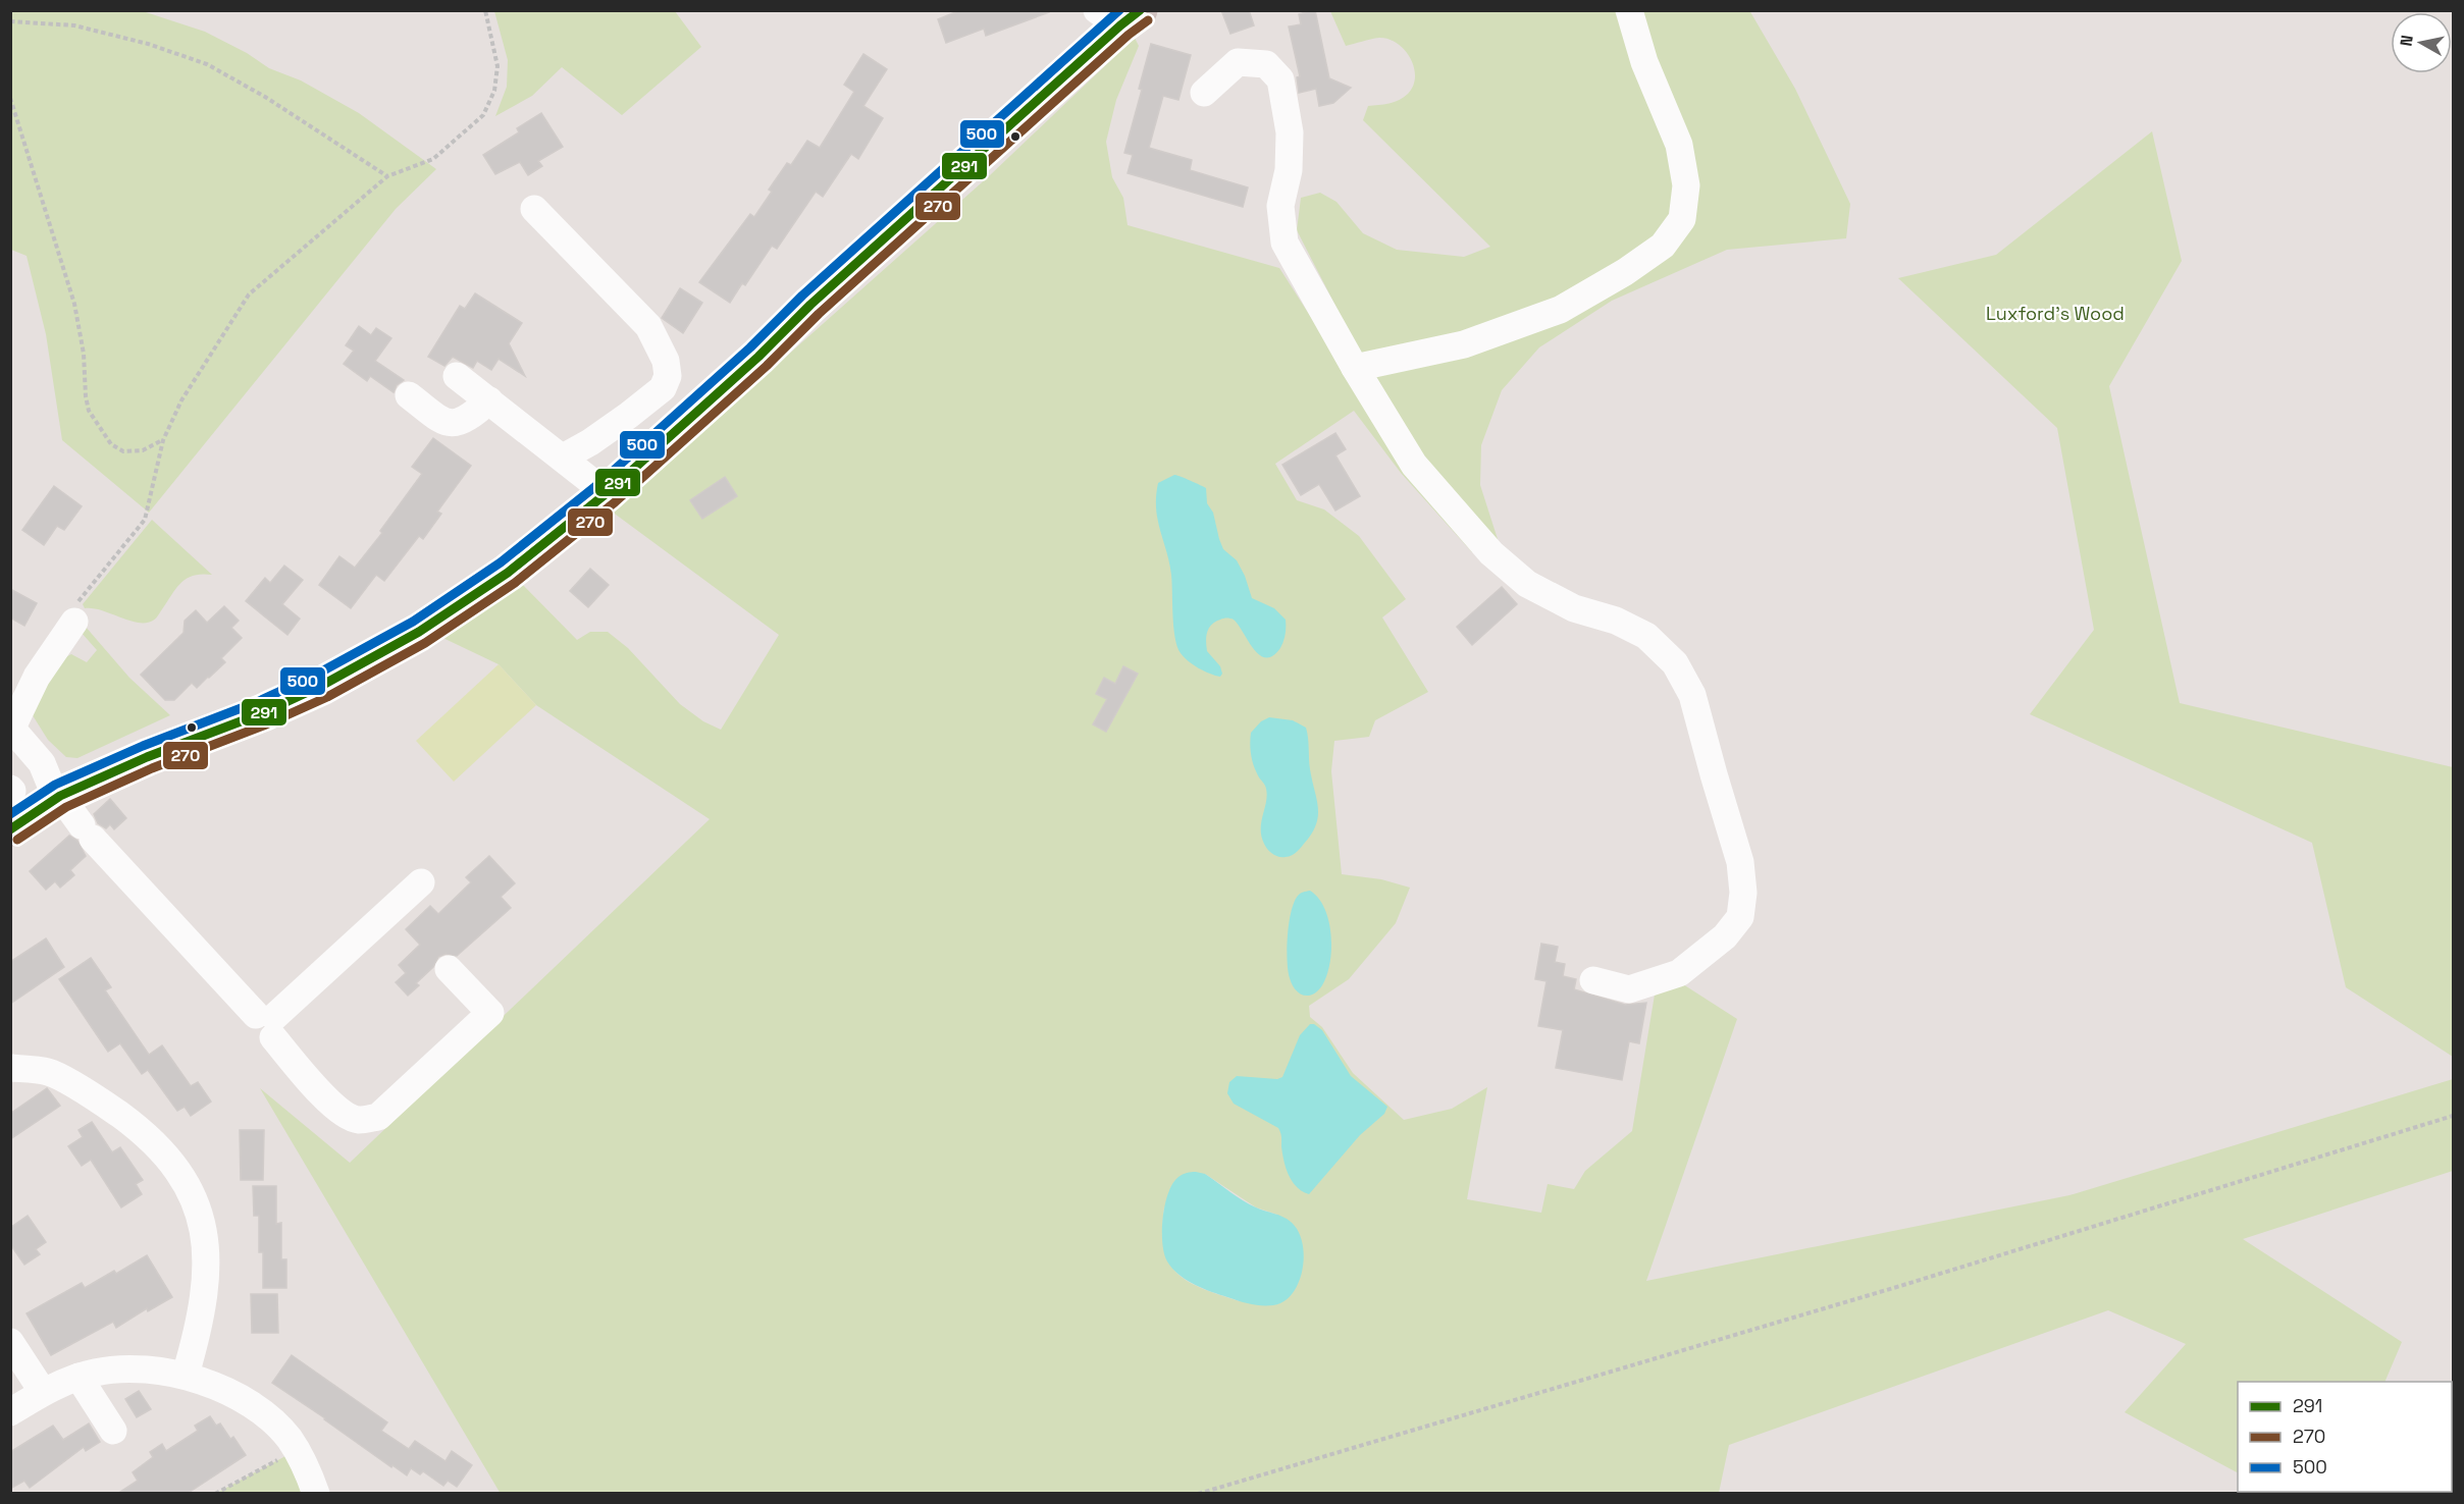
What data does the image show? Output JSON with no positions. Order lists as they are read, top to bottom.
{
  "parks": ["Luxford's Wood"],
  "lines": ["transit line 291", "transit line 500", "transit line 270"],
  "legend": ["291", "270", "500"],
  "north": "left"
}
